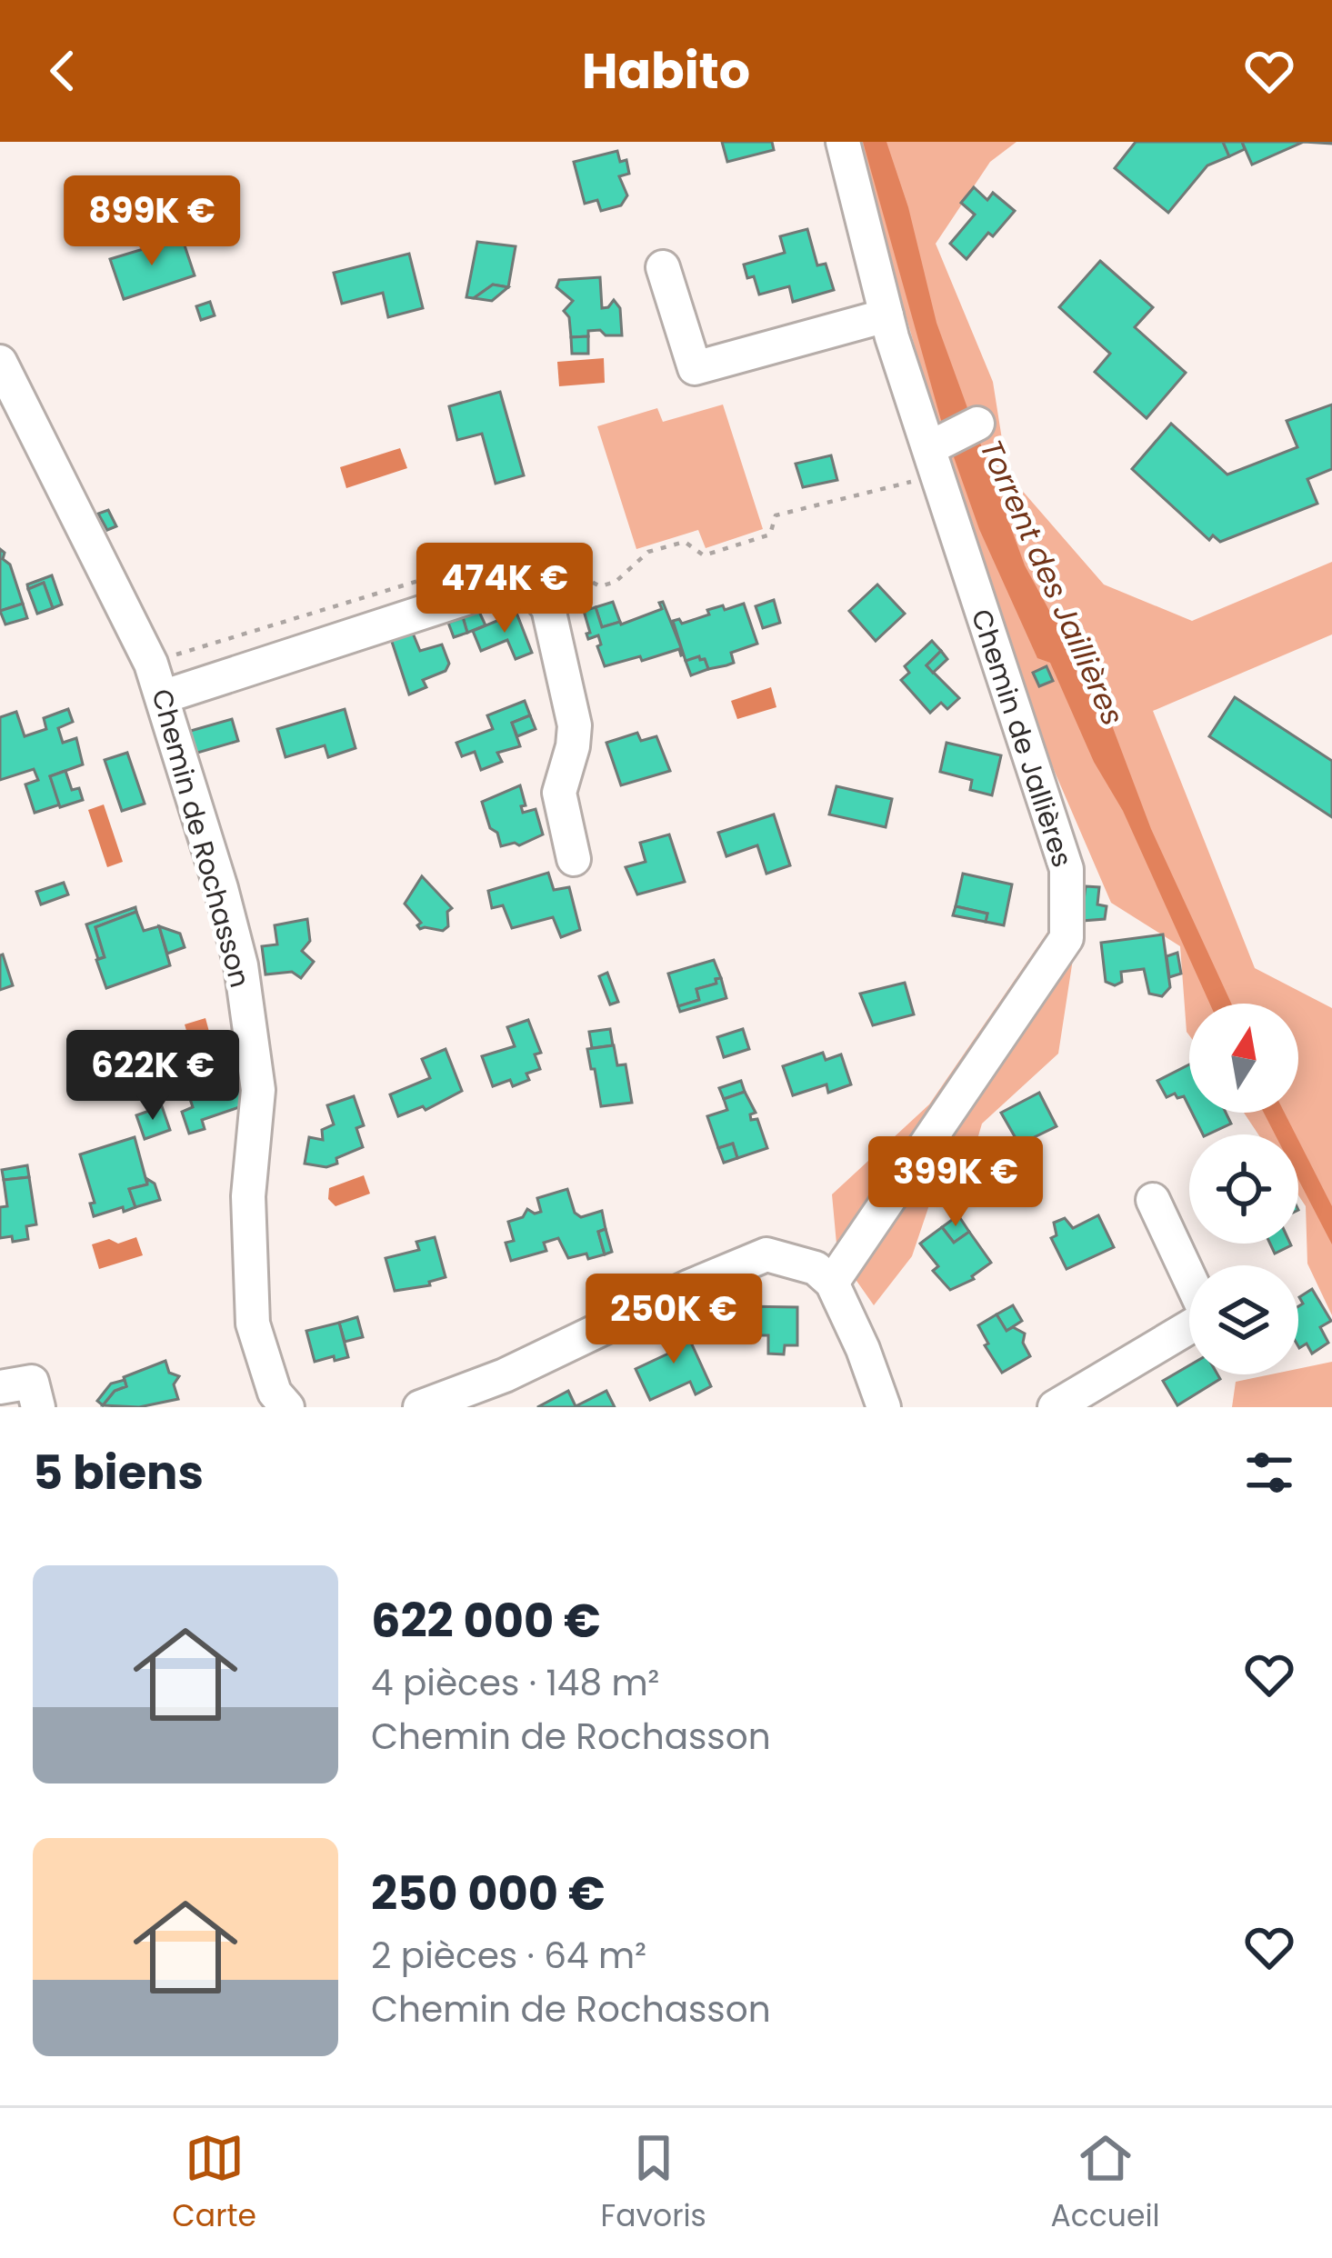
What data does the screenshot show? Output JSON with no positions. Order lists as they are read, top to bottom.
{
  "streets": {
    "street": ["Chemin de Jallières", "Chemin de Rochasson"]
  },
  "water": ["Torrent des Jaillières"],
  "north": "top",
  "page": {
    "header": "Habito",
    "price": [
      "899K €",
      "474K €",
      "622K €",
      "399K €",
      "250K €"
    ],
    "heading": "5 biens",
    "list": [
      {
        "name": "622 000 €",
        "note": "4 pièces · 148 m² · Chemin de Rochasson"
      },
      {
        "name": "250 000 €",
        "note": "2 pièces · 64 m² · Chemin de Rochasson"
      }
    ],
    "tabs": ["Carte", "Favoris", "Accueil"]
  }
}
